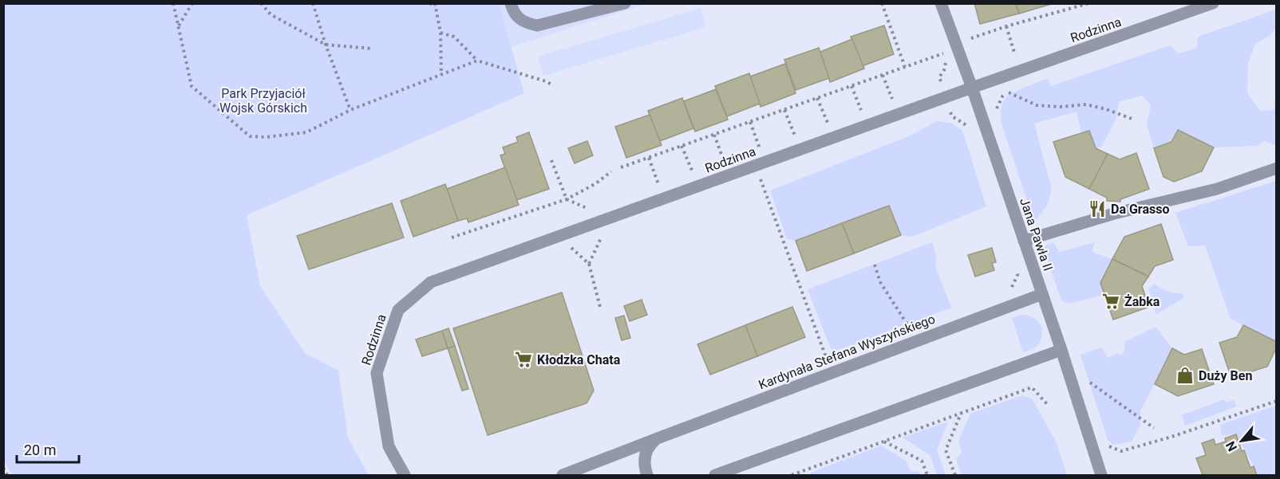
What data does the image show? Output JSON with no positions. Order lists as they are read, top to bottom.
{
  "streets": {
    "street": ["Rodzinna", "Jana Pawła II", "Kardynała Stefana Wyszyńskiego"]
  },
  "crossings": [
    ["Rodzinna", "Jana Pawła II"],
    ["Jana Pawła II", "Kardynała Stefana Wyszyńskiego"]
  ],
  "parks": ["Park Przyjaciół Wojsk Górskich"],
  "places": {
    "restaurant": ["Da Grasso"],
    "supermarket": ["Żabka", "Kłodzka Chata"],
    "shop": ["Duży Ben"]
  },
  "scale_bar": "20 m",
  "north": "bottom left"
}
